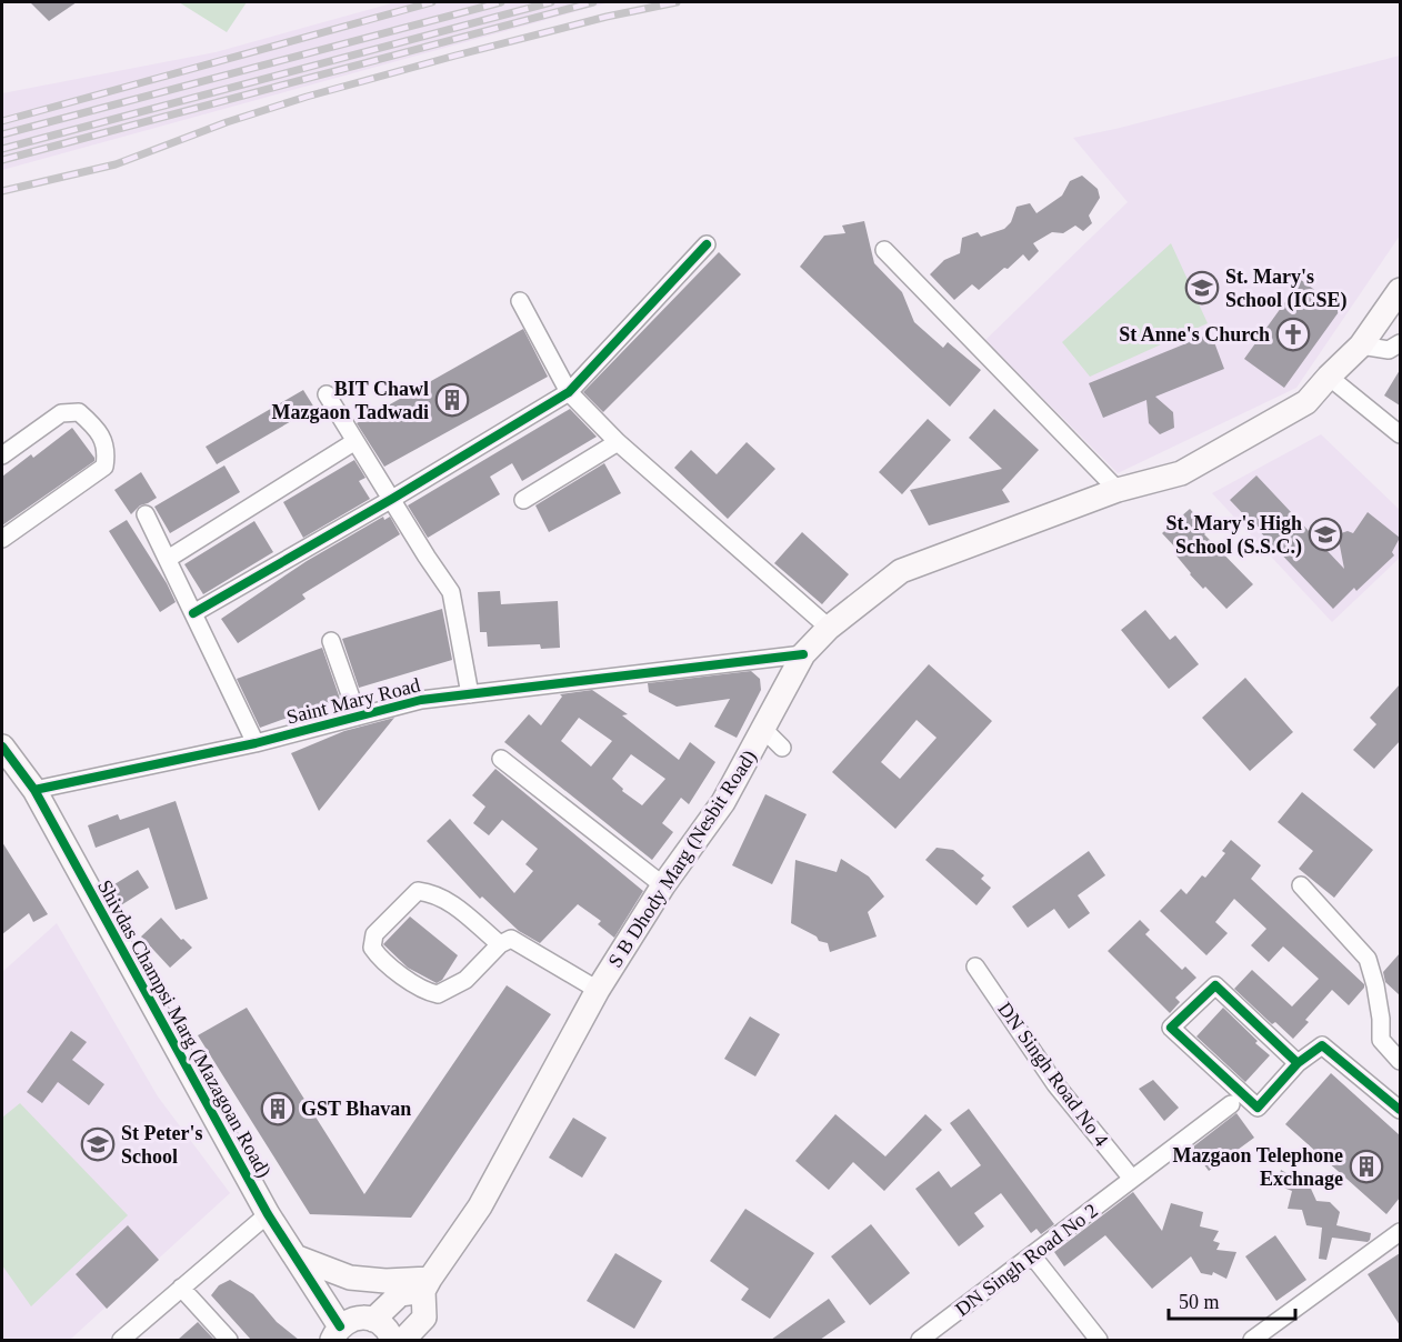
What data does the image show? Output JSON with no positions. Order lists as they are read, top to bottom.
{
  "streets": {
    "main road": ["S B Dhody Marg (Nesbit Road)", "Shivdas Champsi Marg (Mazagoan Road)"],
    "street": ["Saint Mary Road", "DN Singh Road No 4", "DN Singh Road No 2"]
  },
  "crossings": [
    ["Saint Mary Road", "S B Dhody Marg (Nesbit Road)"],
    ["Saint Mary Road", "Shivdas Champsi Marg (Mazagoan Road)"],
    ["DN Singh Road No 4", "DN Singh Road No 2"]
  ],
  "places": {
    "school or university": ["St. Mary's School (ICSE)", "St. Mary's High School (S.S.C.)", "St Peter's School"],
    "church": ["St Anne's Church"],
    "building": ["BIT Chawl Mazgaon Tadwadi", "GST Bhavan", "Mazgaon Telephone Exchnage"]
  },
  "scale_bar": "50 m"
}
